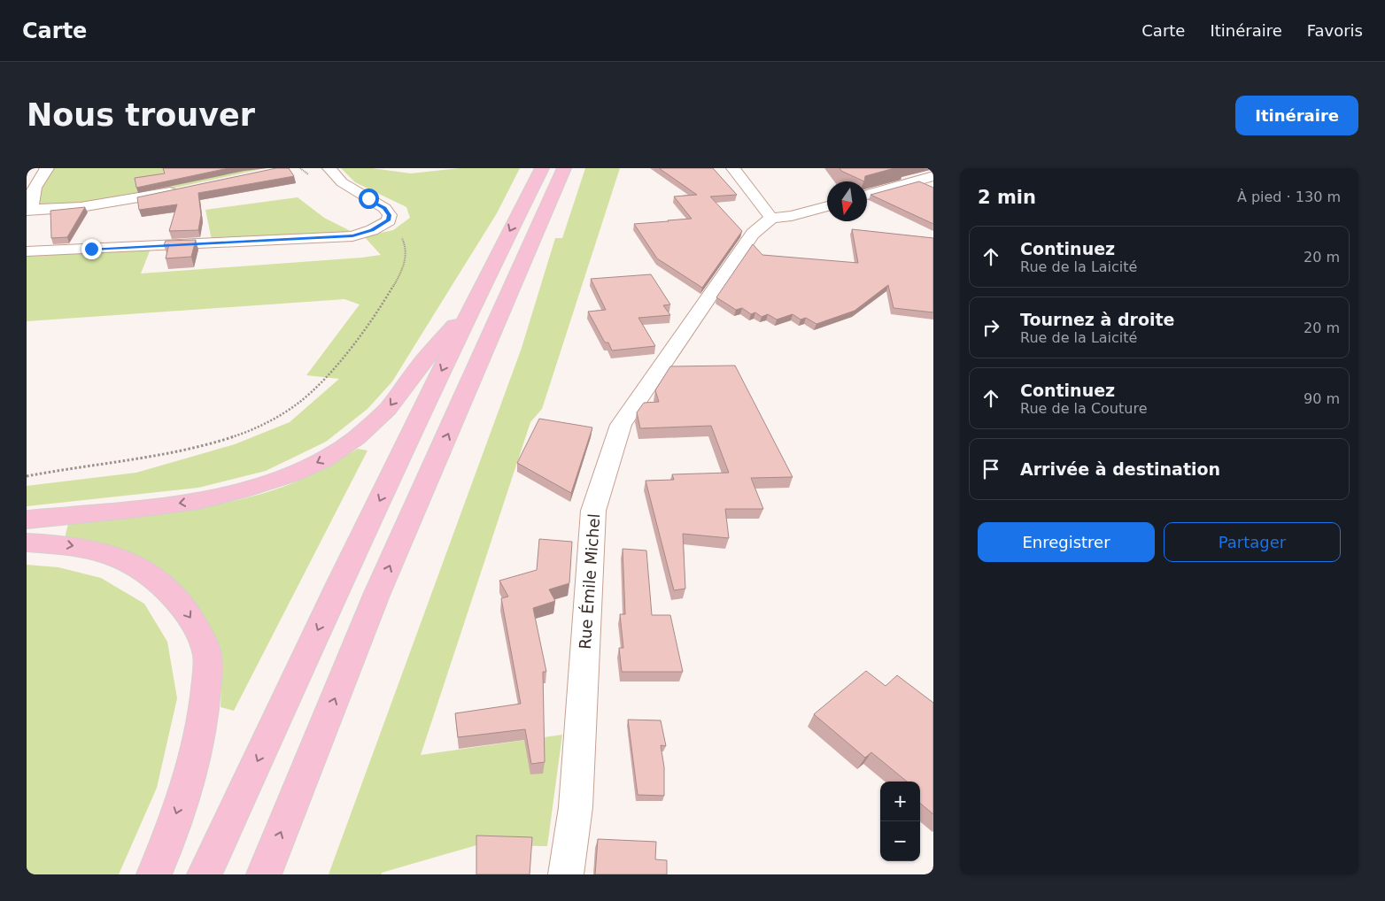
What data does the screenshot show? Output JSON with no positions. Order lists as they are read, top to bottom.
{
  "streets": {
    "street": ["Rue Émile Michel"]
  },
  "north": "bottom",
  "page": {
    "header": "Carte",
    "nav": ["Carte", "Itinéraire", "Favoris"],
    "buttons": [
      "Itinéraire",
      ["Enregistrer", "Partager"]
    ],
    "title": "Nous trouver",
    "heading": ["2 min", "À pied · 130 m"],
    "list": [
      ["Continuez", "Rue de la Laicité", "20 m"],
      ["Tournez à droite", "Rue de la Laicité", "20 m"],
      ["Continuez", "Rue de la Couture", "90 m"],
      "Arrivée à destination"
    ],
    "map_buttons": ["+", "−"]
  }
}
